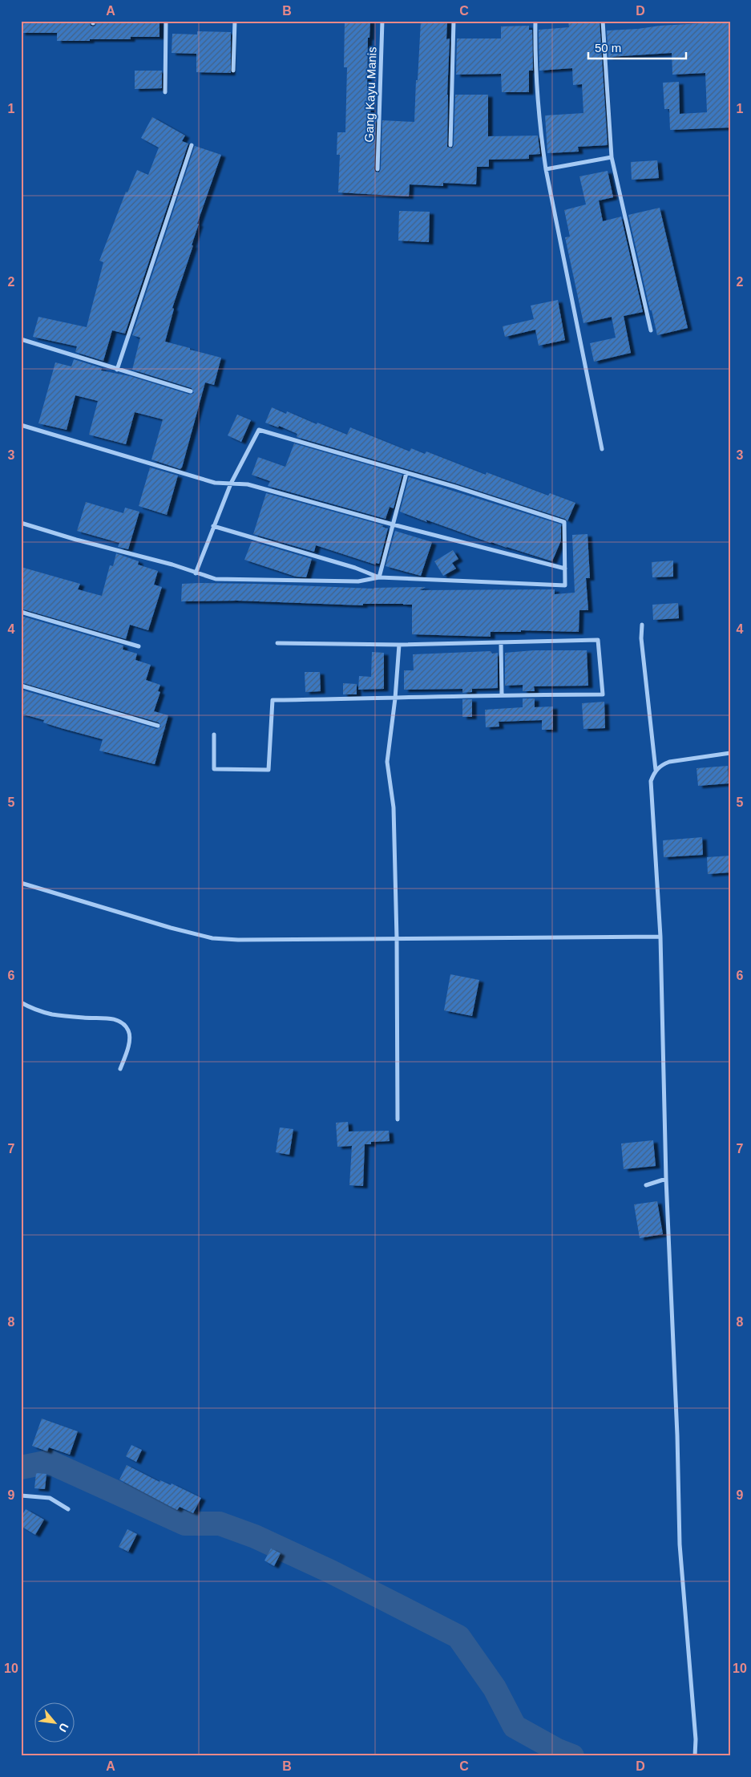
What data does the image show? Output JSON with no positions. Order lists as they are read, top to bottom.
{
  "streets": {
    "street": ["Gang Kayu Manis"]
  },
  "scale_bar": "50 m",
  "north": "bottom right",
  "grid": {
    "columns": [
      "A",
      "B",
      "C",
      "D"
    ],
    "rows": [
      "1",
      "2",
      "3",
      "4",
      "5",
      "6",
      "7",
      "8",
      "9",
      "10"
    ]
  }
}
